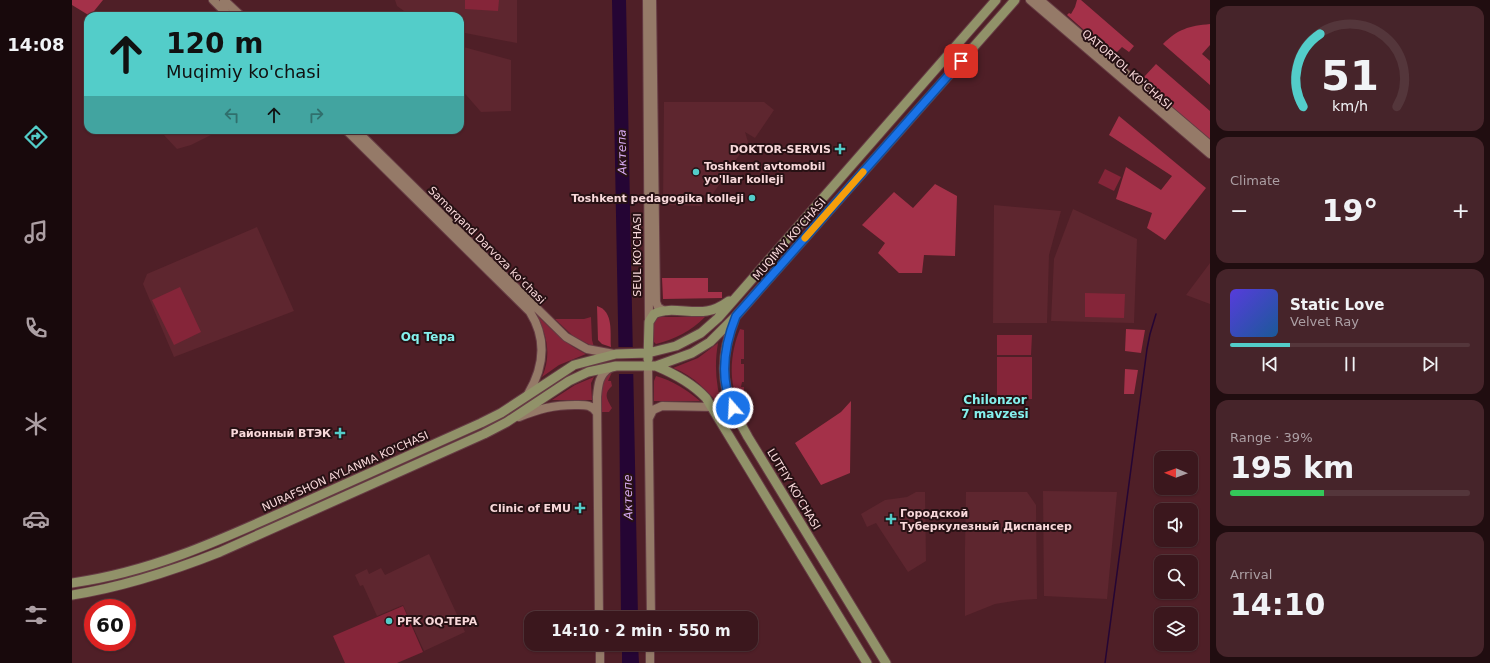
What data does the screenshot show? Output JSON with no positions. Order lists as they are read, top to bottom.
{
  "streets": {
    "main road": [
      "QATORTOL KO'CHASI",
      "MUQIMIY KO'CHASI",
      "Samarqand Darvoza koʻchasi",
      "SEUL KO'CHASI",
      "NURAFSHON AYLANMA KO'CHASI",
      "LUTFIY KO'CHASI"
    ]
  },
  "crossings": [
    ["MUQIMIY KO'CHASI", "Samarqand Darvoza koʻchasi"],
    ["MUQIMIY KO'CHASI", "SEUL KO'CHASI"],
    ["MUQIMIY KO'CHASI", "NURAFSHON AYLANMA KO'CHASI"],
    ["MUQIMIY KO'CHASI", "LUTFIY KO'CHASI"],
    ["Samarqand Darvoza koʻchasi", "NURAFSHON AYLANMA KO'CHASI"]
  ],
  "districts": ["Oq Tepa", "Chilonzor 7 mavzesi"],
  "water": ["Актепа", "Актепе"],
  "places": {
    "health": [
      "DOKTOR-SERVIS",
      "Районный ВТЭК",
      "Clinic of EMU",
      "Городской Туберкулезный Диспансер"
    ],
    "other": ["Toshkent avtomobil yo'llar kolleji", "Toshkent pedagogika kolleji", "PFK OQ-TEPA"]
  },
  "north": "left",
  "page": {
    "tabs": "14:08",
    "turn": ["120 m", "Muqimiy ko'chasi"],
    "tile": [
      "Climate",
      ["Range · 39%", "195 km"],
      ["Arrival", "14:10"]
    ],
    "heat": ["−", "19°", "+"],
    "song": ["Static Love", "Velvet Ray"],
    "limit": "60",
    "trip": "14:10 · 2 min · 550 m",
    "gauge": ["51", "km/h"]
  }
}
